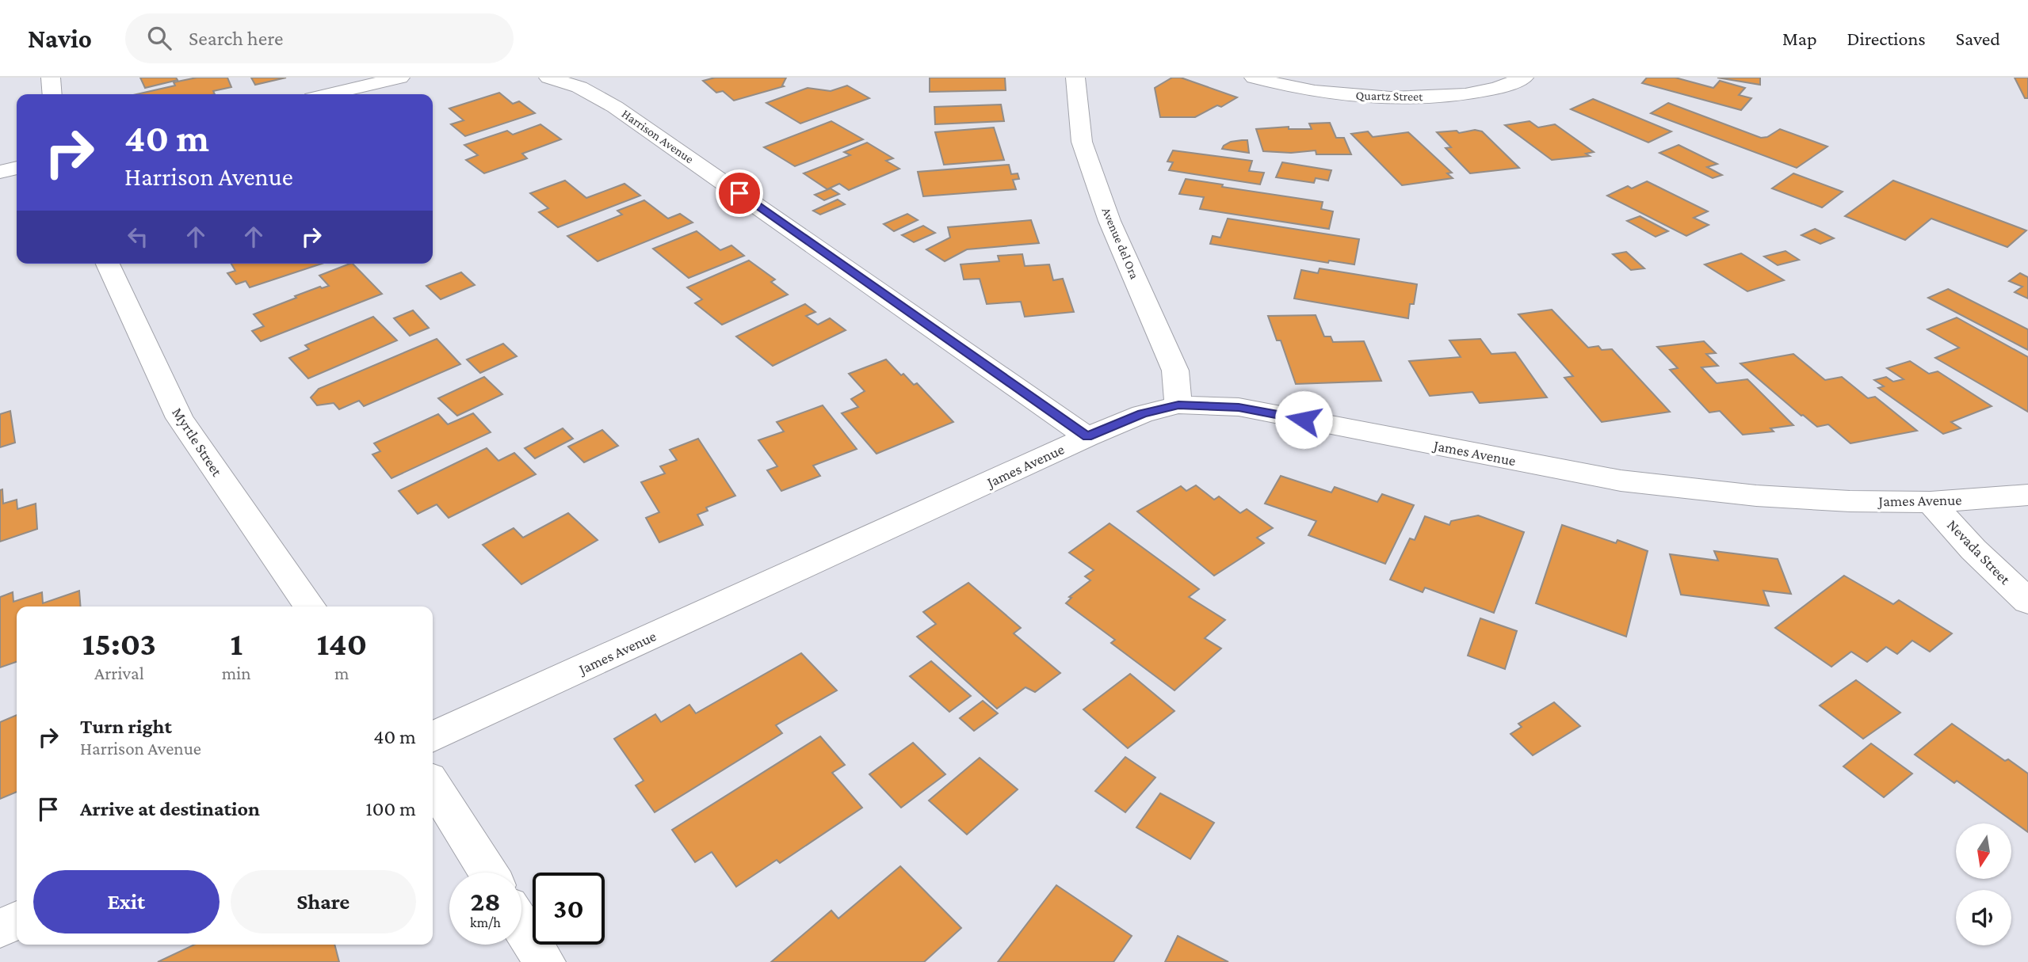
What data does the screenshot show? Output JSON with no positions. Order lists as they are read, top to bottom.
{
  "streets": {
    "street": [
      "Quartz Street",
      "Harrison Avenue",
      "Avenue del Ora",
      "Myrtle Street",
      "James Avenue",
      "Nevada Street"
    ]
  },
  "crossings": [
    ["Harrison Avenue", "James Avenue"],
    ["Avenue del Ora", "James Avenue"],
    ["James Avenue", "Nevada Street"]
  ],
  "north": "bottom",
  "page": {
    "header": "Navio",
    "search": "Search here",
    "nav": ["Map", "Directions", "Saved"],
    "turn": ["40 m", "Harrison Avenue"],
    "eta": [
      "15:03",
      "Arrival",
      "1",
      "min",
      "140",
      "m"
    ],
    "list": [
      {
        "name": "Turn right",
        "note": "Harrison Avenue",
        "value": "40 m"
      },
      {
        "name": "Arrive at destination",
        "value": "100 m"
      }
    ],
    "buttons": ["Exit", "Share"],
    "speed": "28 km/h",
    "limit": "30"
  }
}
